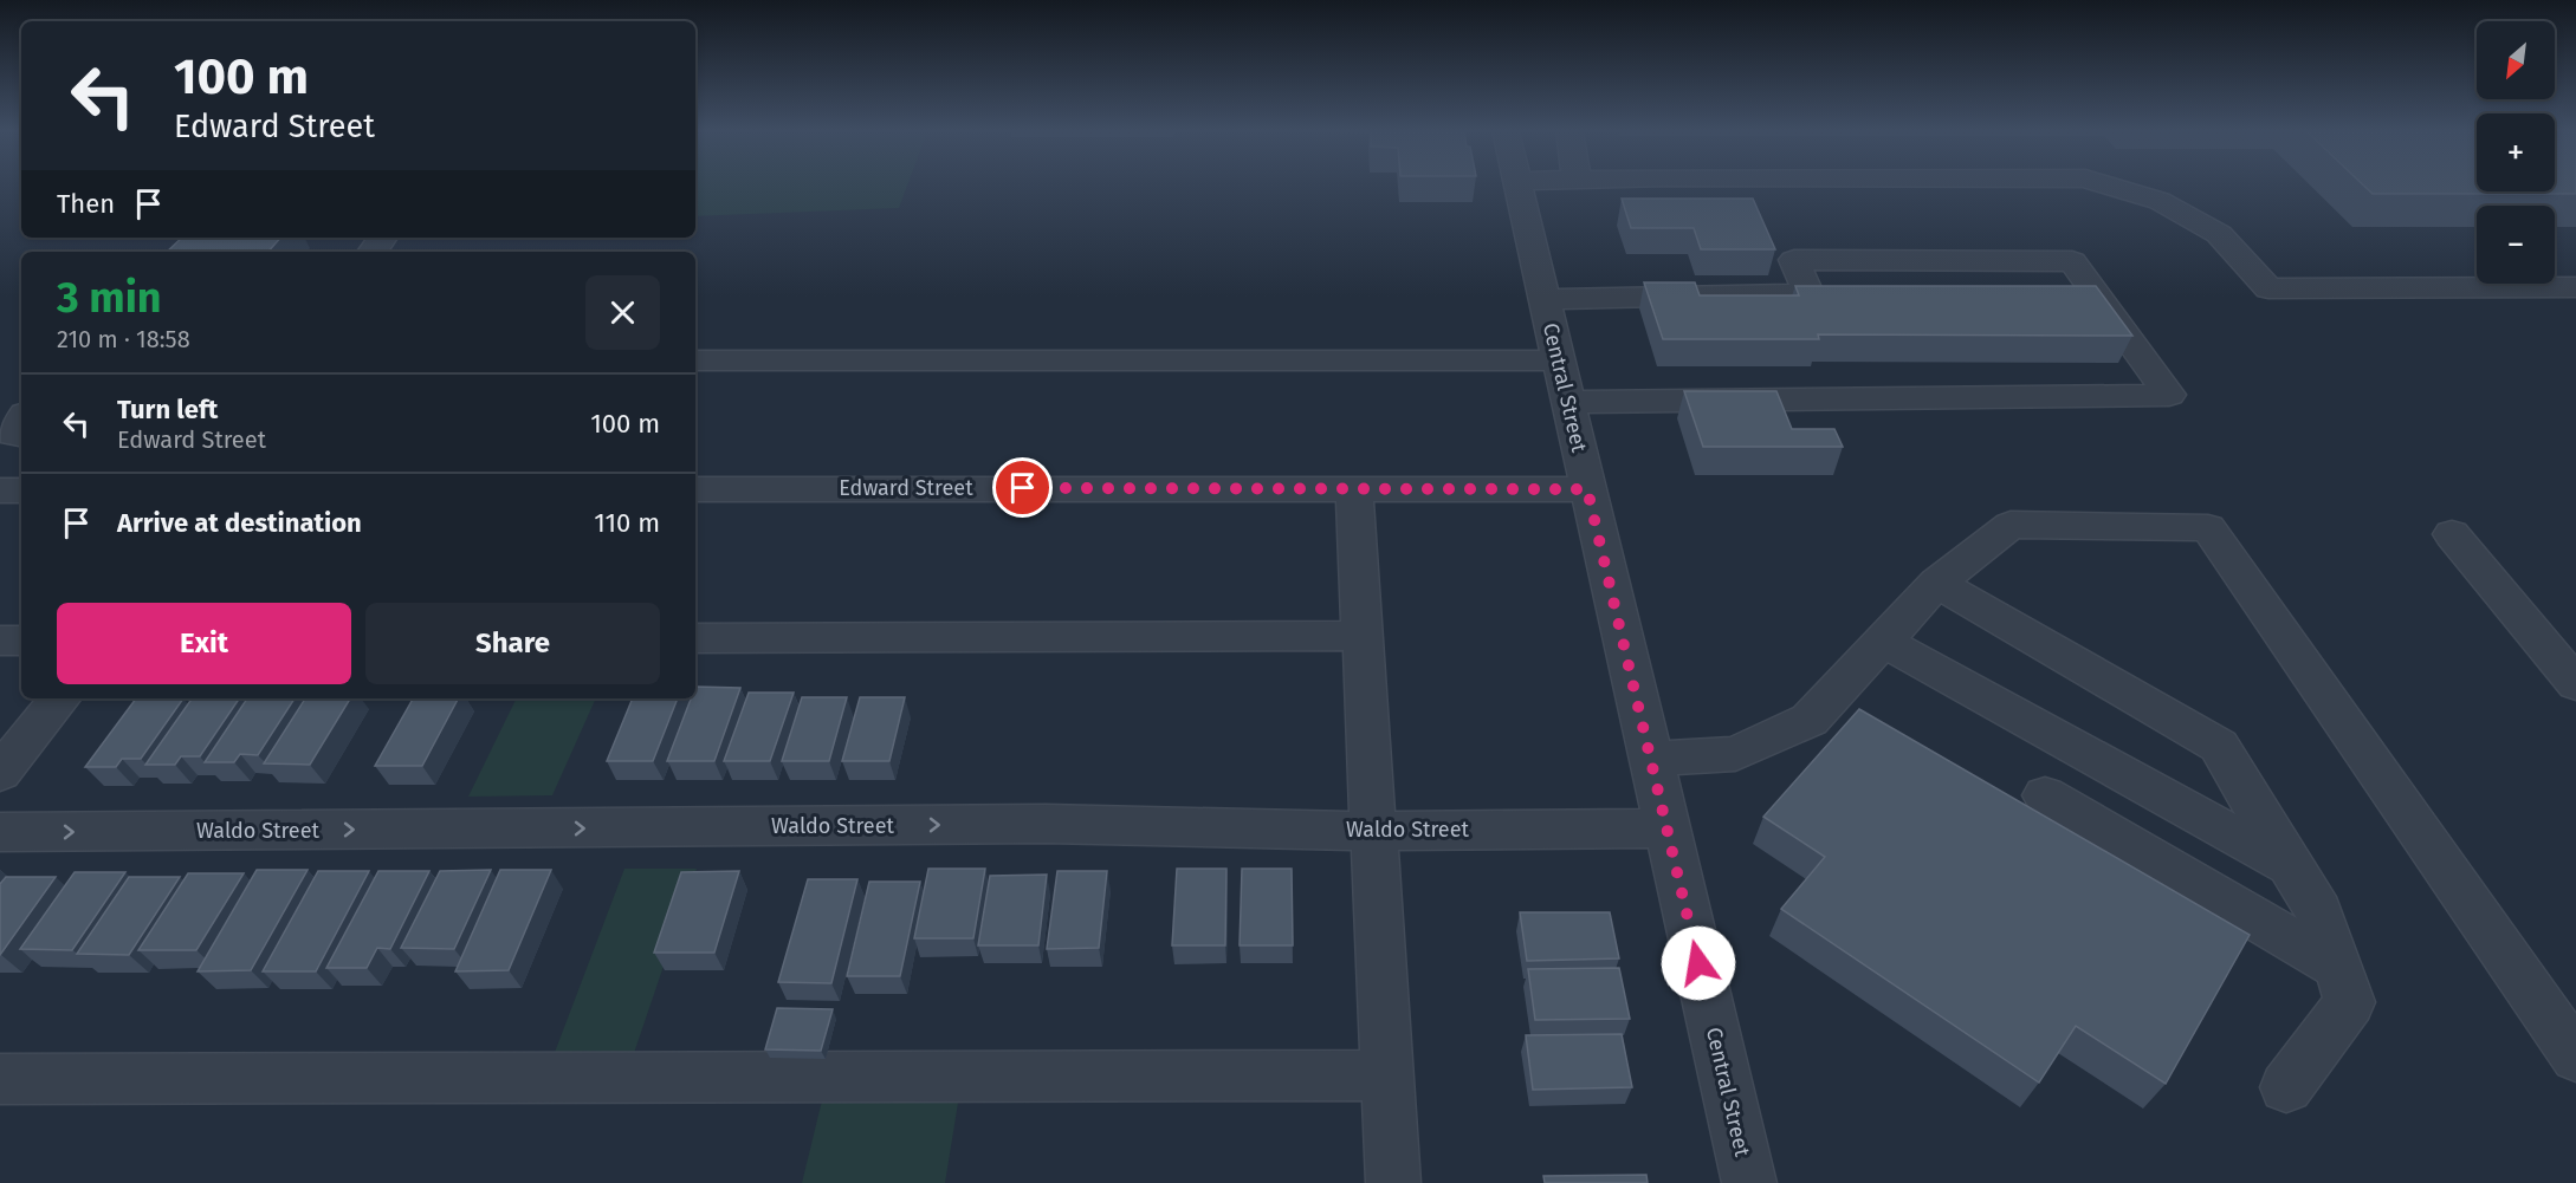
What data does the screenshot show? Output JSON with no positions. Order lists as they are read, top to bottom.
{
  "streets": {
    "street": ["Central Street", "Edward Street", "Waldo Street"]
  },
  "crossings": [
    ["Central Street", "Edward Street"],
    ["Central Street", "Waldo Street"]
  ],
  "north": "bottom left",
  "page": {
    "map_buttons": ["+", "−"],
    "turn": ["100 m", "Edward Street"],
    "then": "Then",
    "heading": ["3 min", "210 m · 18:58"],
    "list": [
      {
        "name": "Turn left",
        "note": "Edward Street",
        "value": "100 m"
      },
      {
        "name": "Arrive at destination",
        "value": "110 m"
      }
    ],
    "buttons": ["Exit", "Share"]
  }
}
